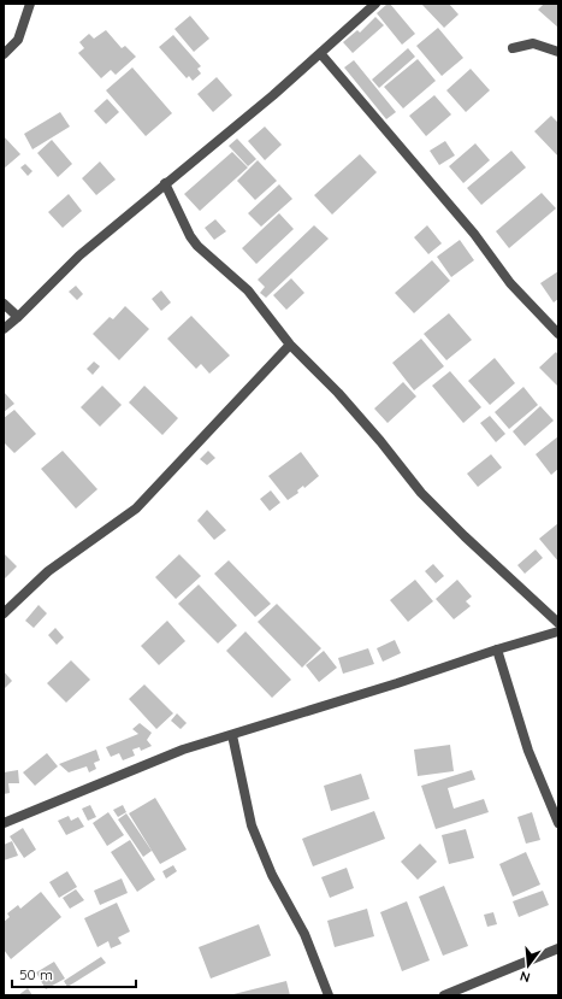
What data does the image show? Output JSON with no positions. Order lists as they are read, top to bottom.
{
  "scale_bar": "50 m",
  "north": "bottom"
}
